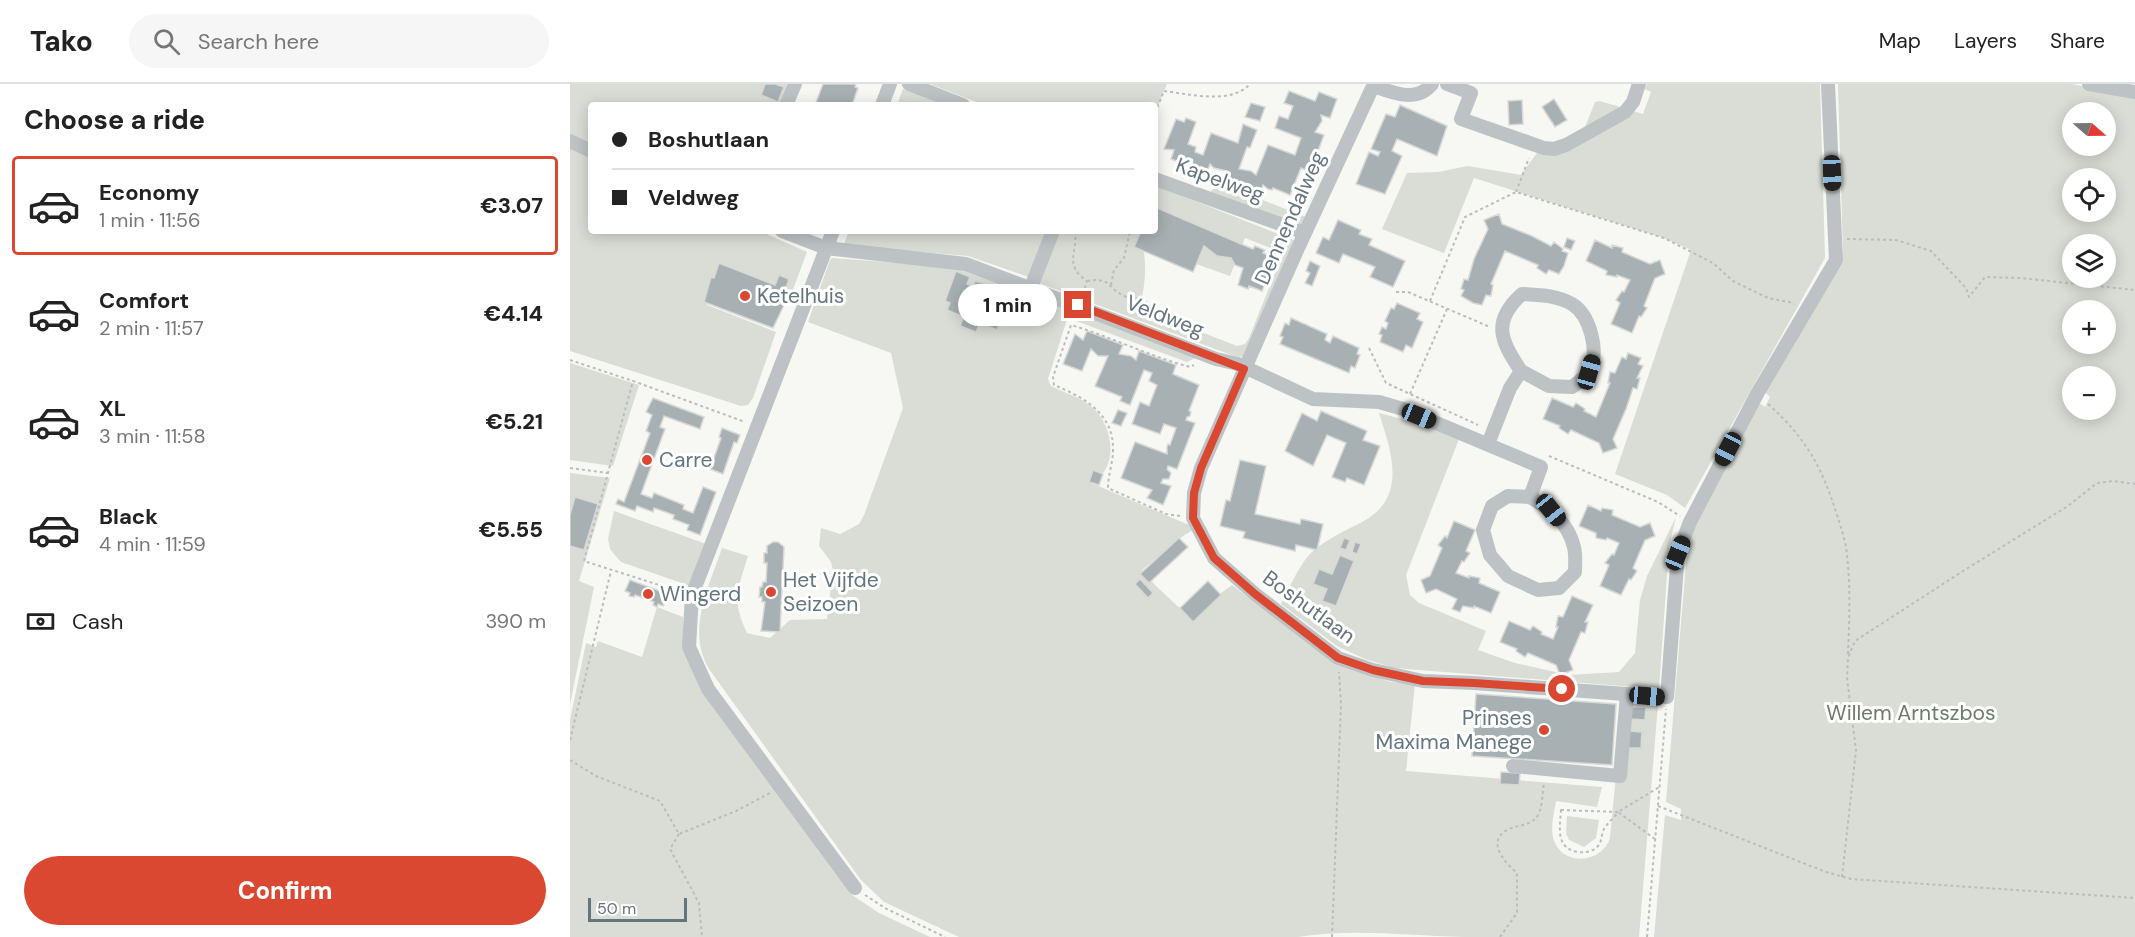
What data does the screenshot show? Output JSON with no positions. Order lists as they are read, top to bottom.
{
  "streets": {
    "lane": [
      "Kapelweg",
      "Dennendalweg",
      "Veldweg",
      "Boshutlaan"
    ]
  },
  "crossings": [
    ["Kapelweg", "Dennendalweg"],
    ["Dennendalweg", "Veldweg"]
  ],
  "parks": ["Willem Arntszbos"],
  "places": [
    "Ketelhuis",
    "Carre",
    "Het Vijfde Seizoen",
    "Wingerd",
    "Prinses Maxima Manege"
  ],
  "scale_bar": "50 m",
  "north": "right",
  "page": {
    "header": "Tako",
    "search": "Search here",
    "nav": ["Map", "Layers", "Share"],
    "heading": "Choose a ride",
    "map_buttons": ["+", "−"],
    "banner": ["Boshutlaan", "Veldweg"],
    "list": [
      {
        "name": "Economy",
        "note": "1 min · 11:56",
        "value": "€3.07"
      },
      {
        "name": "Comfort",
        "note": "2 min · 11:57",
        "value": "€4.14"
      },
      {
        "name": "XL",
        "note": "3 min · 11:58",
        "value": "€5.21"
      },
      {
        "name": "Black",
        "note": "4 min · 11:59",
        "value": "€5.55"
      }
    ],
    "bubble": "1 min",
    "pay": ["Cash", "390 m"],
    "buttons": "Confirm",
    "scale": "50 m"
  }
}
